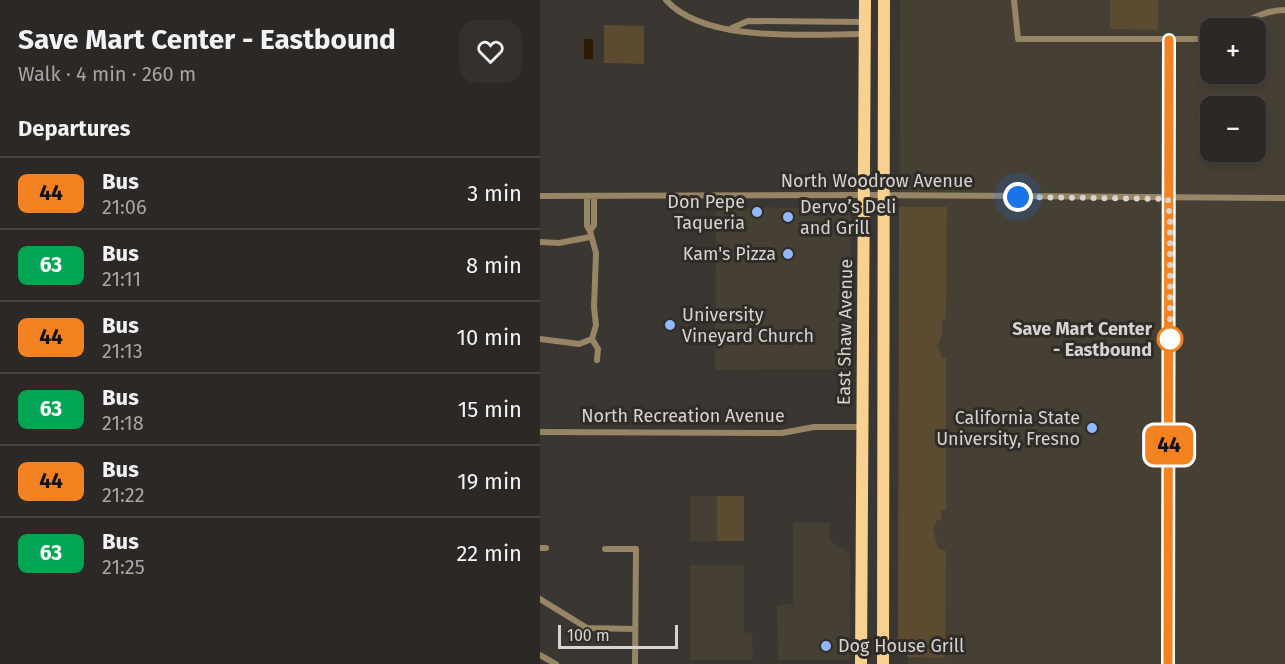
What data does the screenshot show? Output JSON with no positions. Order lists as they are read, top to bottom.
{
  "streets": {
    "main road": ["East Shaw Avenue"],
    "street": ["North Woodrow Avenue", "North Recreation Avenue"]
  },
  "crossings": [
    ["North Woodrow Avenue", "East Shaw Avenue"],
    ["East Shaw Avenue", "North Recreation Avenue"]
  ],
  "places": [
    "Don Pepe Taqueria",
    "Dervo’s Deli and Grill",
    "Kam's Pizza",
    "University Vineyard Church",
    "Save Mart Center - Eastbound",
    "California State University, Fresno",
    "Dog House Grill"
  ],
  "lines": ["bus line 44"],
  "scale_bar": "100 m",
  "page": {
    "heading": [
      ["Save Mart Center - Eastbound", "Walk · 4 min · 260 m"],
      "Departures"
    ],
    "on_map": "44",
    "map_buttons": ["+", "−"],
    "list": [
      {
        "mark": "44",
        "name": "Bus",
        "note": "21:06",
        "value": "3 min"
      },
      {
        "mark": "63",
        "name": "Bus",
        "note": "21:11",
        "value": "8 min"
      },
      {
        "mark": "44",
        "name": "Bus",
        "note": "21:13",
        "value": "10 min"
      },
      {
        "mark": "63",
        "name": "Bus",
        "note": "21:18",
        "value": "15 min"
      },
      {
        "mark": "44",
        "name": "Bus",
        "note": "21:22",
        "value": "19 min"
      },
      {
        "mark": "63",
        "name": "Bus",
        "note": "21:25",
        "value": "22 min"
      }
    ],
    "scale": "100 m"
  }
}
